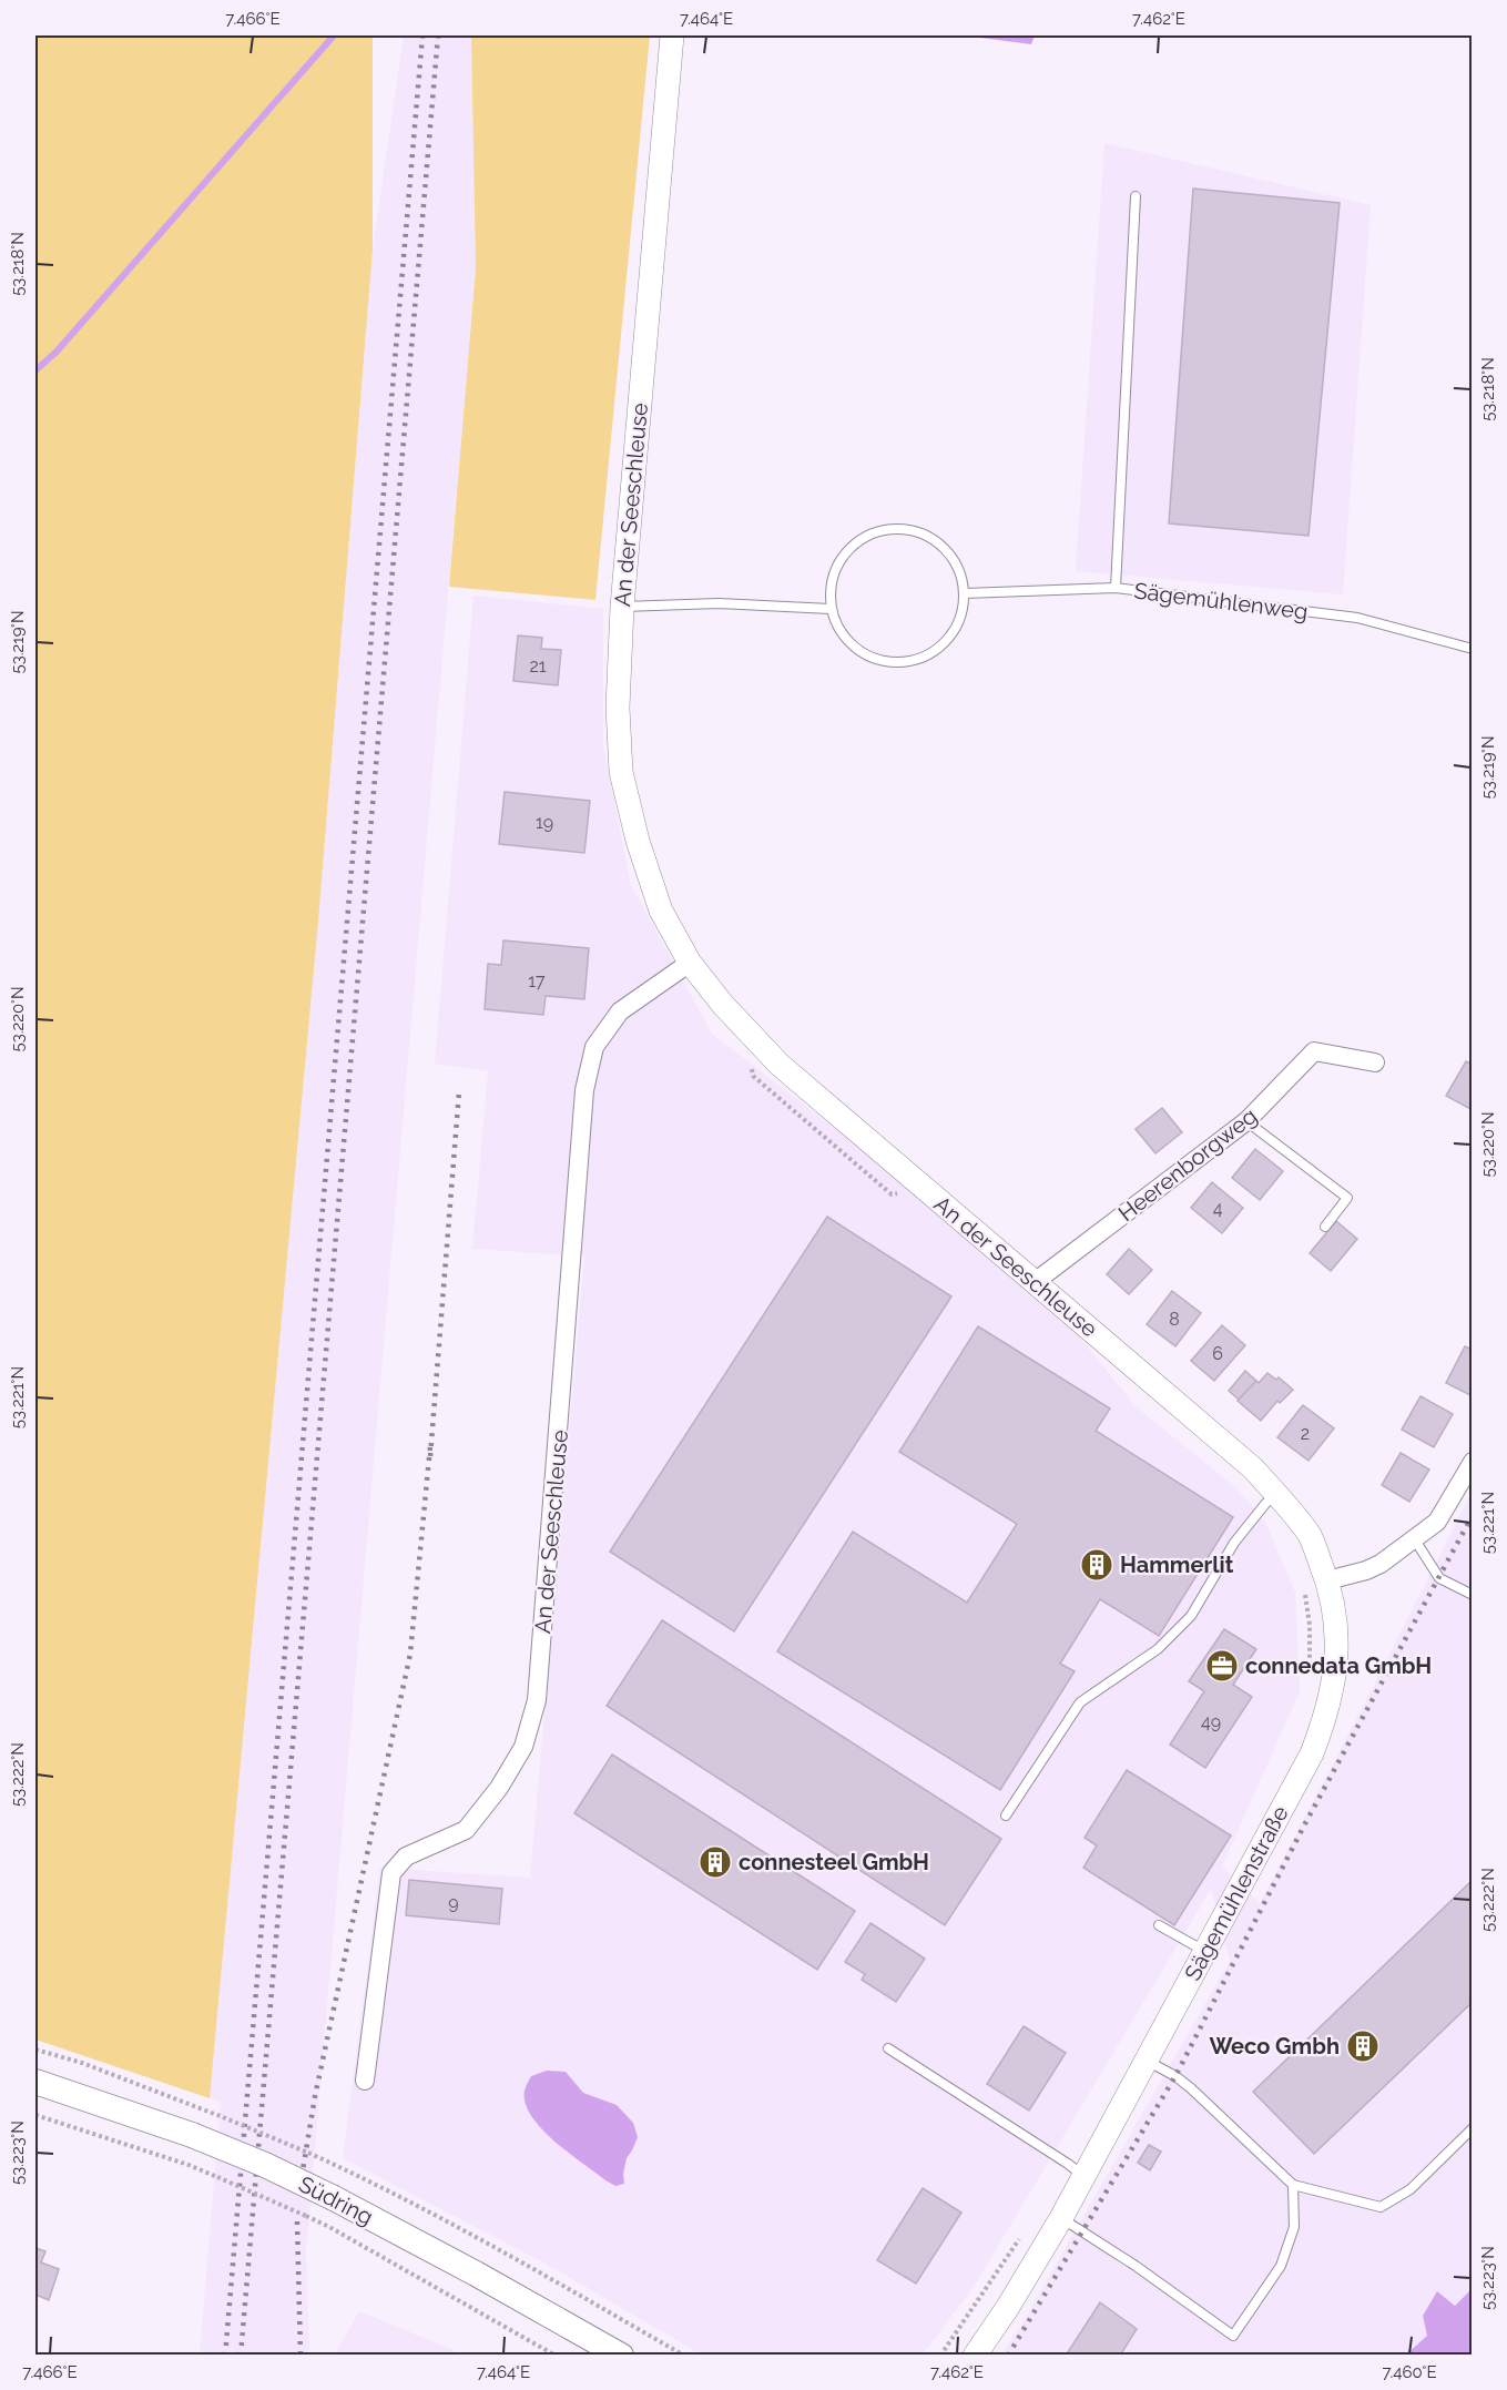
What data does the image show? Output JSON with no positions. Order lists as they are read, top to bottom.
{
  "streets": {
    "main road": ["Südring"],
    "street": ["An der Seeschleuse", "Heerenborgweg", "Sägemühlenstraße"],
    "lane": ["Sägemühlenweg"]
  },
  "crossings": [
    ["An der Seeschleuse", "Heerenborgweg"],
    ["An der Seeschleuse", "Sägemühlenstraße"]
  ],
  "places": {
    "building": ["Hammerlit", "connesteel GmbH", "Weco Gmbh"],
    "office": ["connedata GmbH"]
  },
  "house_numbers": [
    "21",
    "19",
    "17",
    "4",
    "8",
    "6",
    "2",
    "49",
    "9"
  ],
  "coordinates": [
    "7.466°E",
    "7.464°E",
    "7.462°E",
    "53.218°N",
    "53.219°N",
    "53.220°N",
    "53.221°N",
    "53.222°N",
    "53.223°N",
    "7.460°E"
  ]
}
